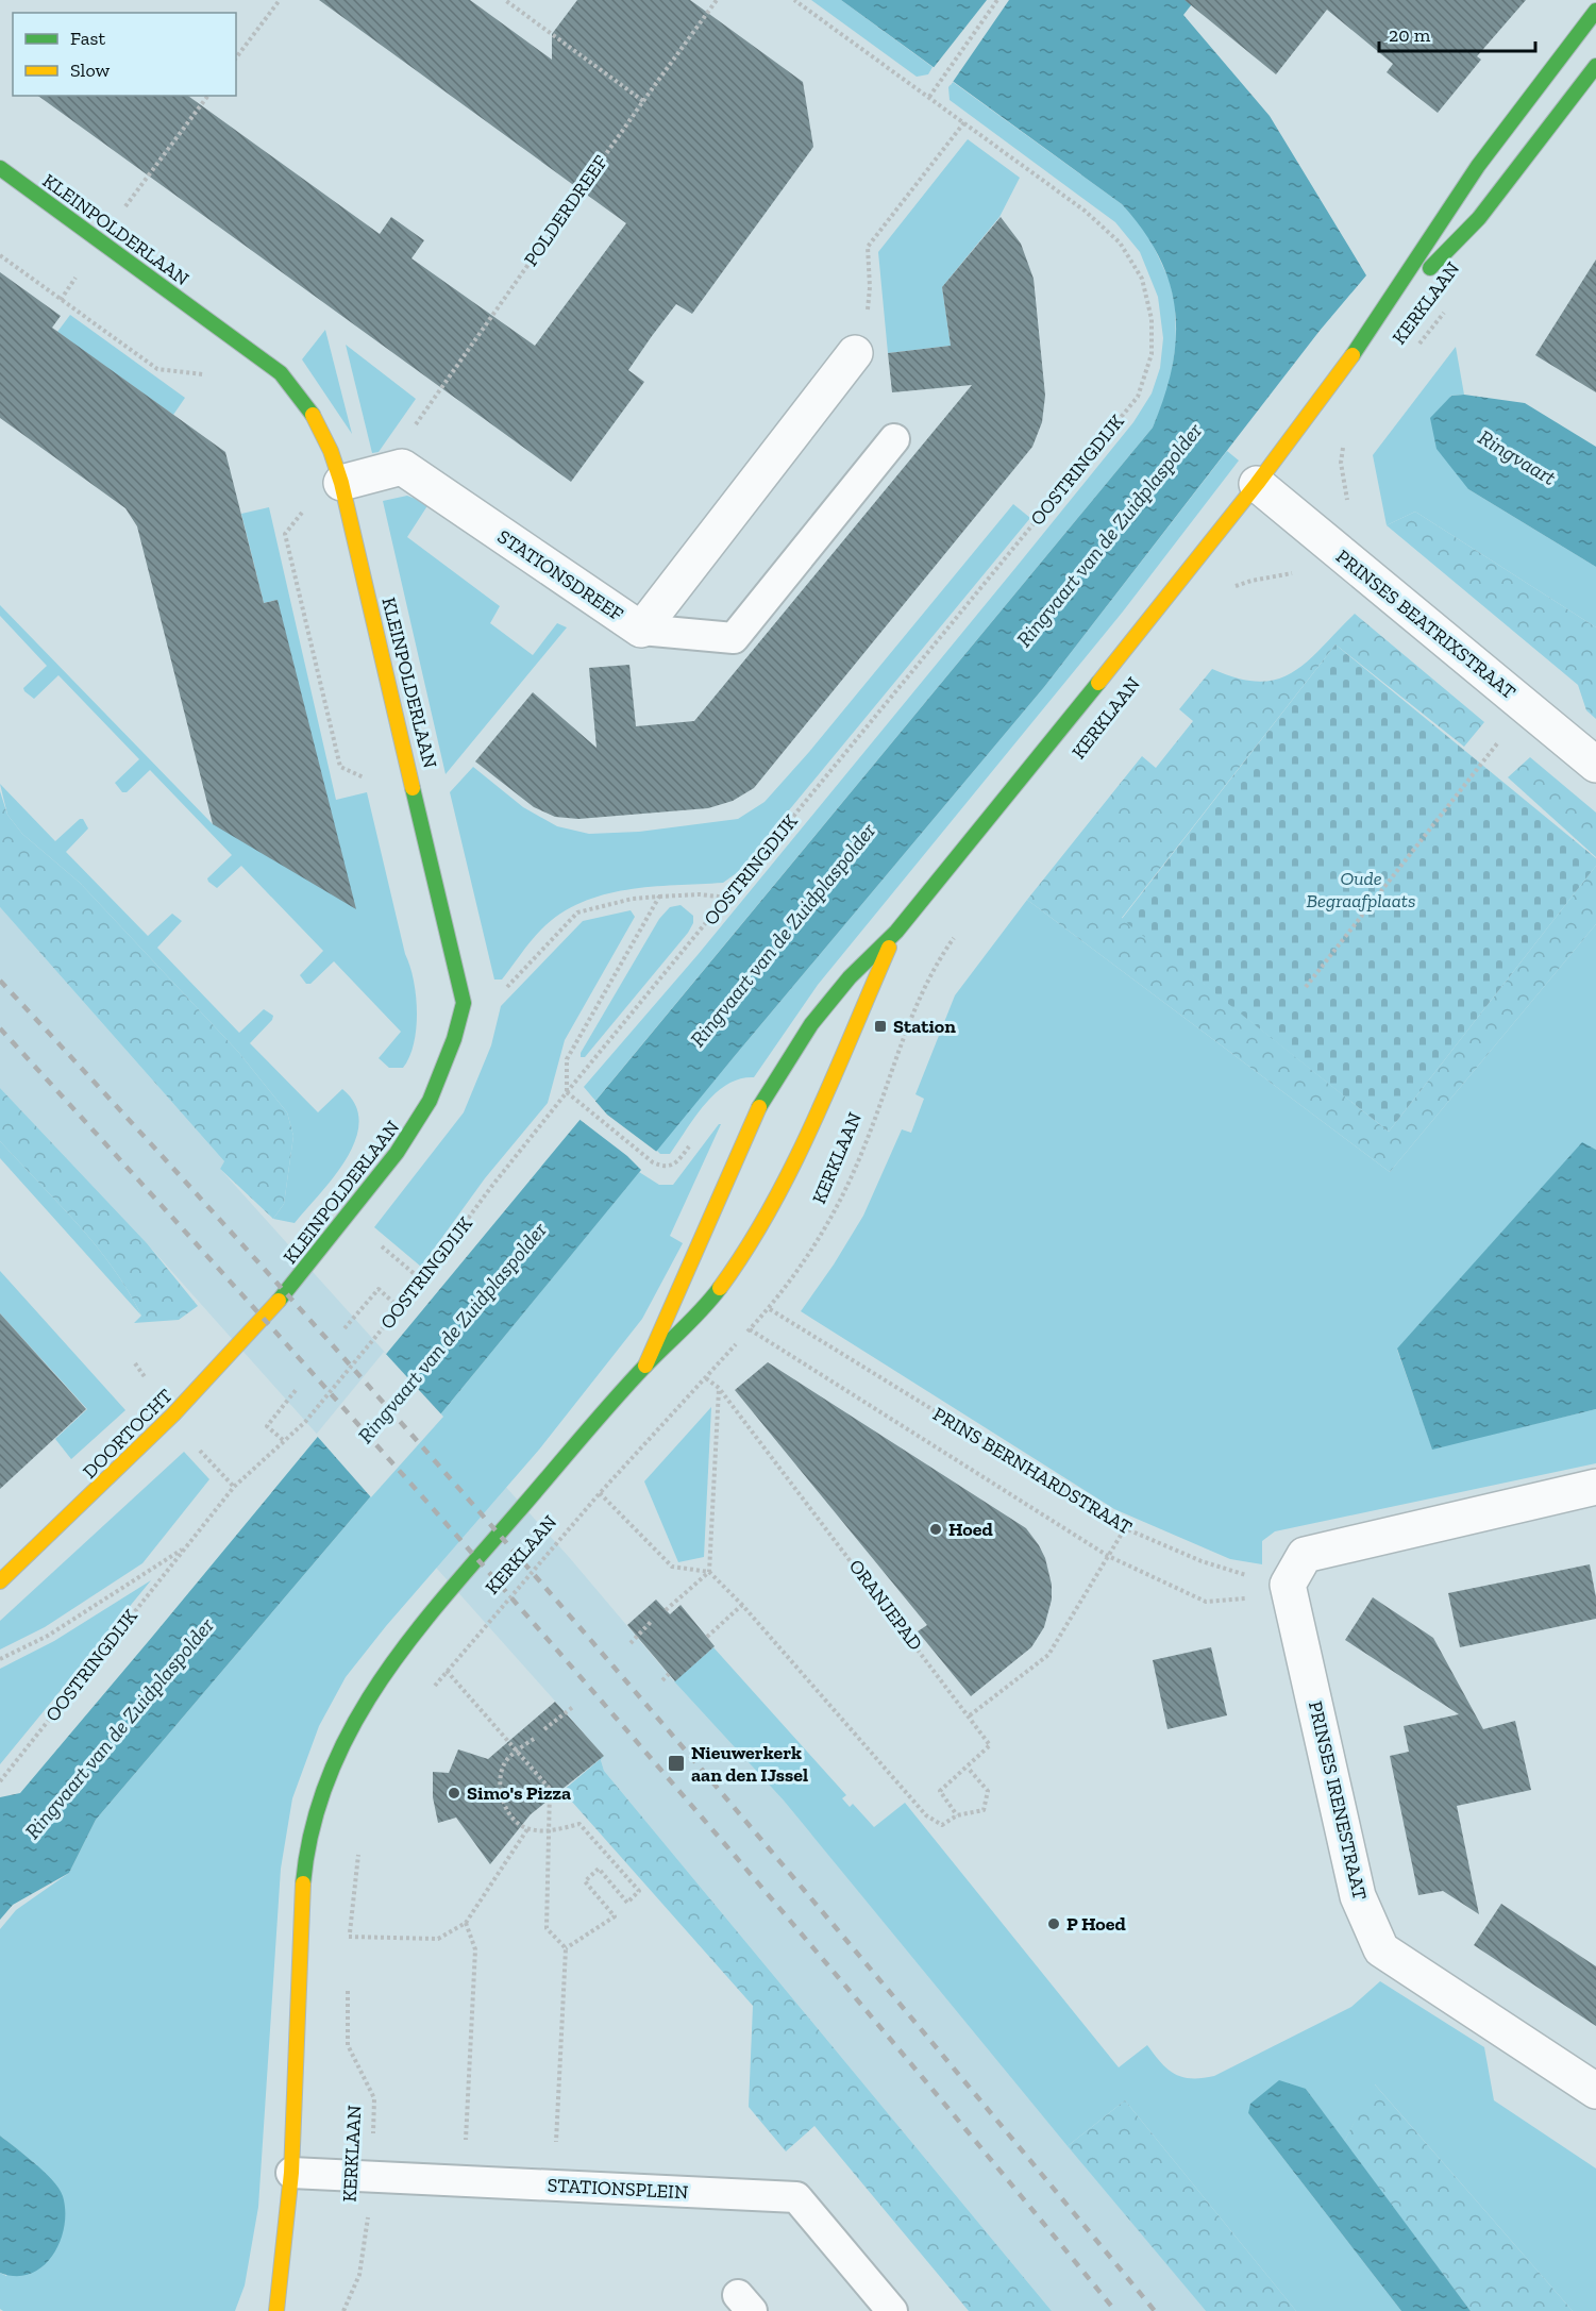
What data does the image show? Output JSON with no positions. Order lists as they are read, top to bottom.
{
  "streets": {
    "street": [
      "KLEINPOLDERLAAN",
      "KERKLAAN",
      "STATIONSDREEF",
      "PRINSES BEATRIXSTRAAT",
      "DOORTOCHT",
      "PRINSES IRENESTRAAT"
    ],
    "lane": ["STATIONSPLEIN"],
    "path": [
      "POLDERDREEF",
      "OOSTRINGDIJK",
      "PRINS BERNHARDSTRAAT",
      "ORANJEPAD"
    ]
  },
  "crossings": [
    ["POLDERDREEF", "STATIONSDREEF"],
    ["KLEINPOLDERLAAN", "DOORTOCHT"],
    ["KERKLAAN", "PRINSES BEATRIXSTRAAT"],
    ["KERKLAAN", "PRINS BERNHARDSTRAAT"],
    ["KERKLAAN", "ORANJEPAD"],
    ["KERKLAAN", "STATIONSPLEIN"],
    ["PRINS BERNHARDSTRAAT", "PRINSES IRENESTRAAT"]
  ],
  "water": ["Ringvaart", "Ringvaart van de Zuidplaspolder"],
  "parks": ["Oude Begraafplaats"],
  "places": {
    "transit": ["Station", "Nieuwerkerk aan den IJssel"],
    "other": ["Hoed", "Simo's Pizza", "P Hoed"]
  },
  "legend": ["Fast", "Slow"],
  "scale_bar": "20 m"
}
